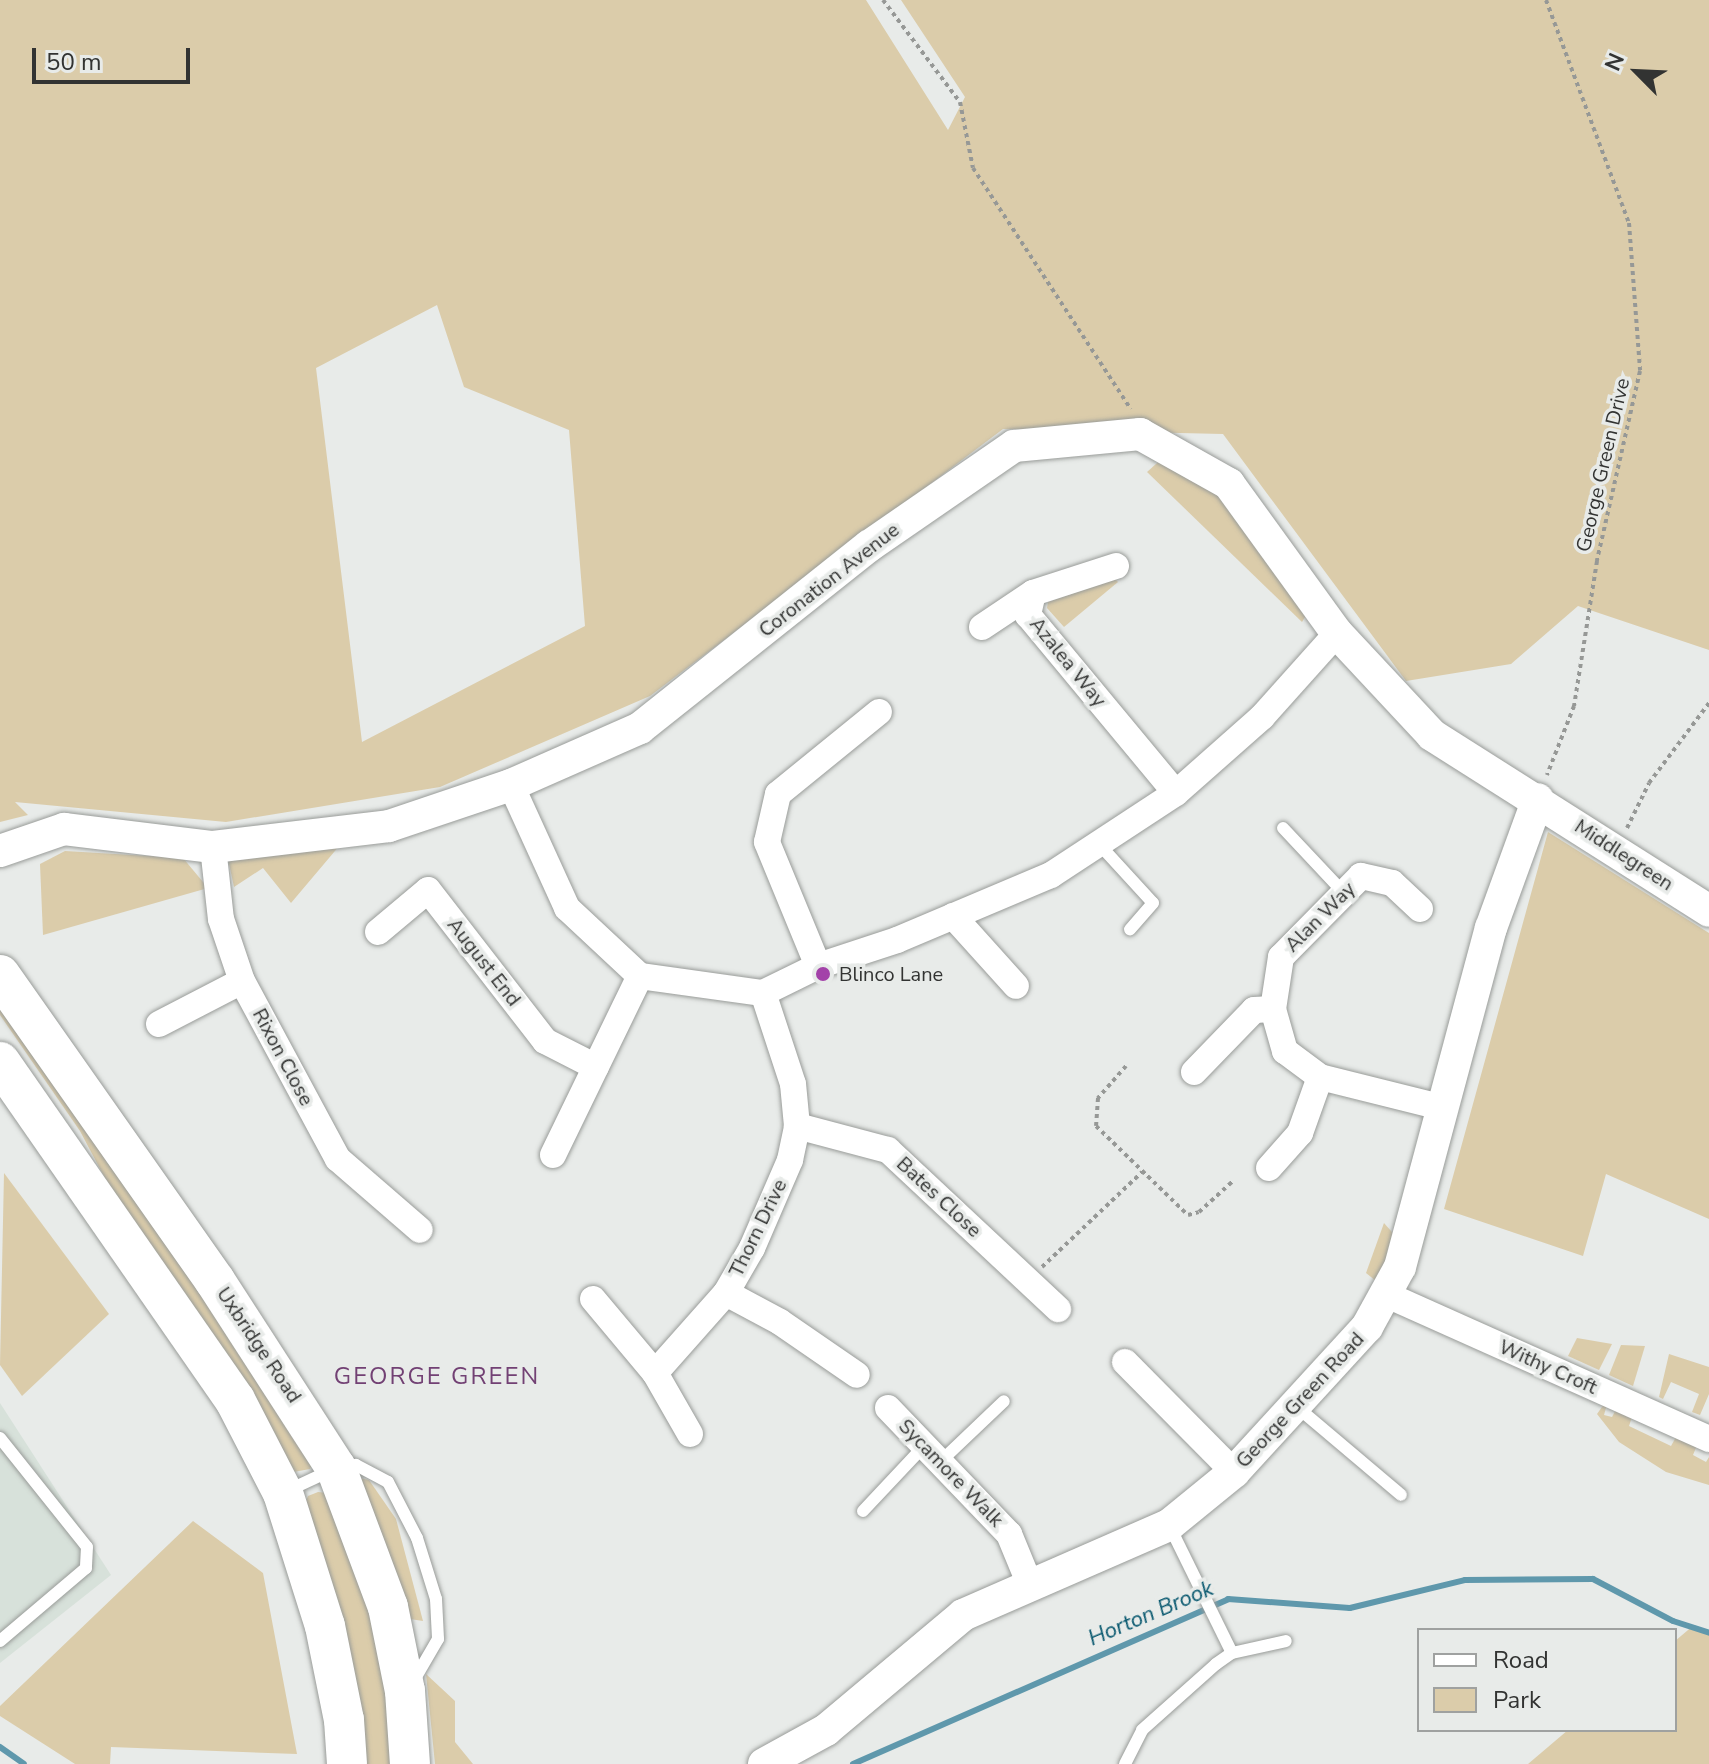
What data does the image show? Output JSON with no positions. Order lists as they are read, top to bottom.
{
  "streets": {
    "main road": ["Uxbridge Road"],
    "street": [
      "Coronation Avenue",
      "Azalea Way",
      "Middlegreen",
      "Alan Way",
      "August End",
      "Rixon Close",
      "Bates Close",
      "Thorn Drive",
      "Withy Croft",
      "George Green Road",
      "Sycamore Walk"
    ],
    "path": ["George Green Drive"]
  },
  "crossings": [
    ["George Green Drive", "Middlegreen"],
    ["George Green Drive", "George Green Road"],
    ["Coronation Avenue", "Rixon Close"],
    ["Middlegreen", "George Green Road"],
    ["Alan Way", "George Green Road"],
    ["Bates Close", "Thorn Drive"],
    ["Withy Croft", "George Green Road"],
    ["George Green Road", "Sycamore Walk"]
  ],
  "districts": ["GEORGE GREEN"],
  "water": ["Horton Brook"],
  "places": ["Blinco Lane"],
  "legend": ["Road", "Park"],
  "scale_bar": "50 m",
  "north": "top left"
}
